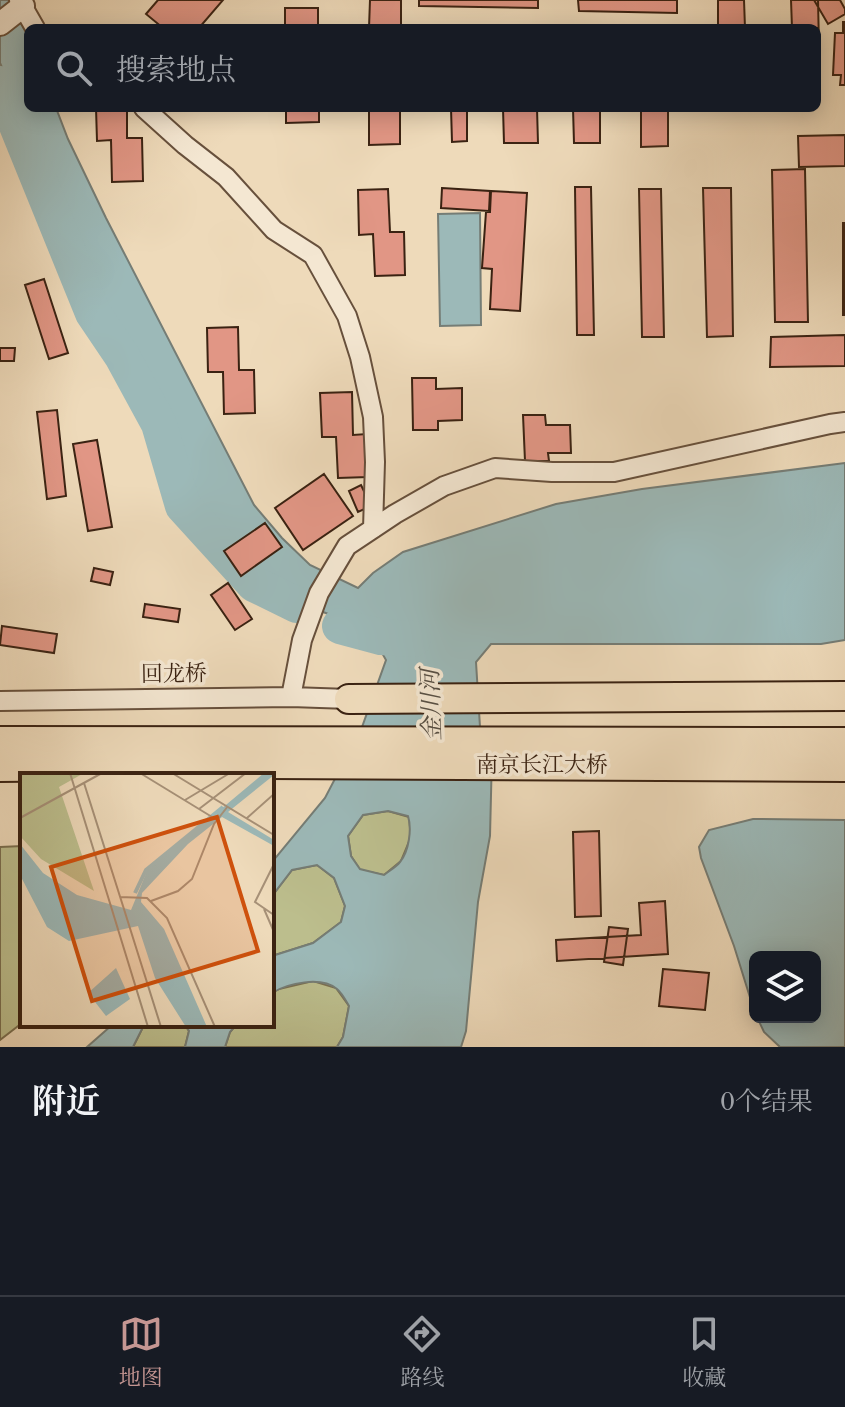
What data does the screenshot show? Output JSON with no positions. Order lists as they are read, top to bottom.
{
  "streets": {
    "highway": ["南京长江大桥"],
    "street": ["回龙桥"]
  },
  "water": ["金川河"],
  "page": {
    "search": "搜索地点",
    "heading": ["附近", "0个结果"],
    "nav": ["地图", "路线", "收藏"]
  }
}
